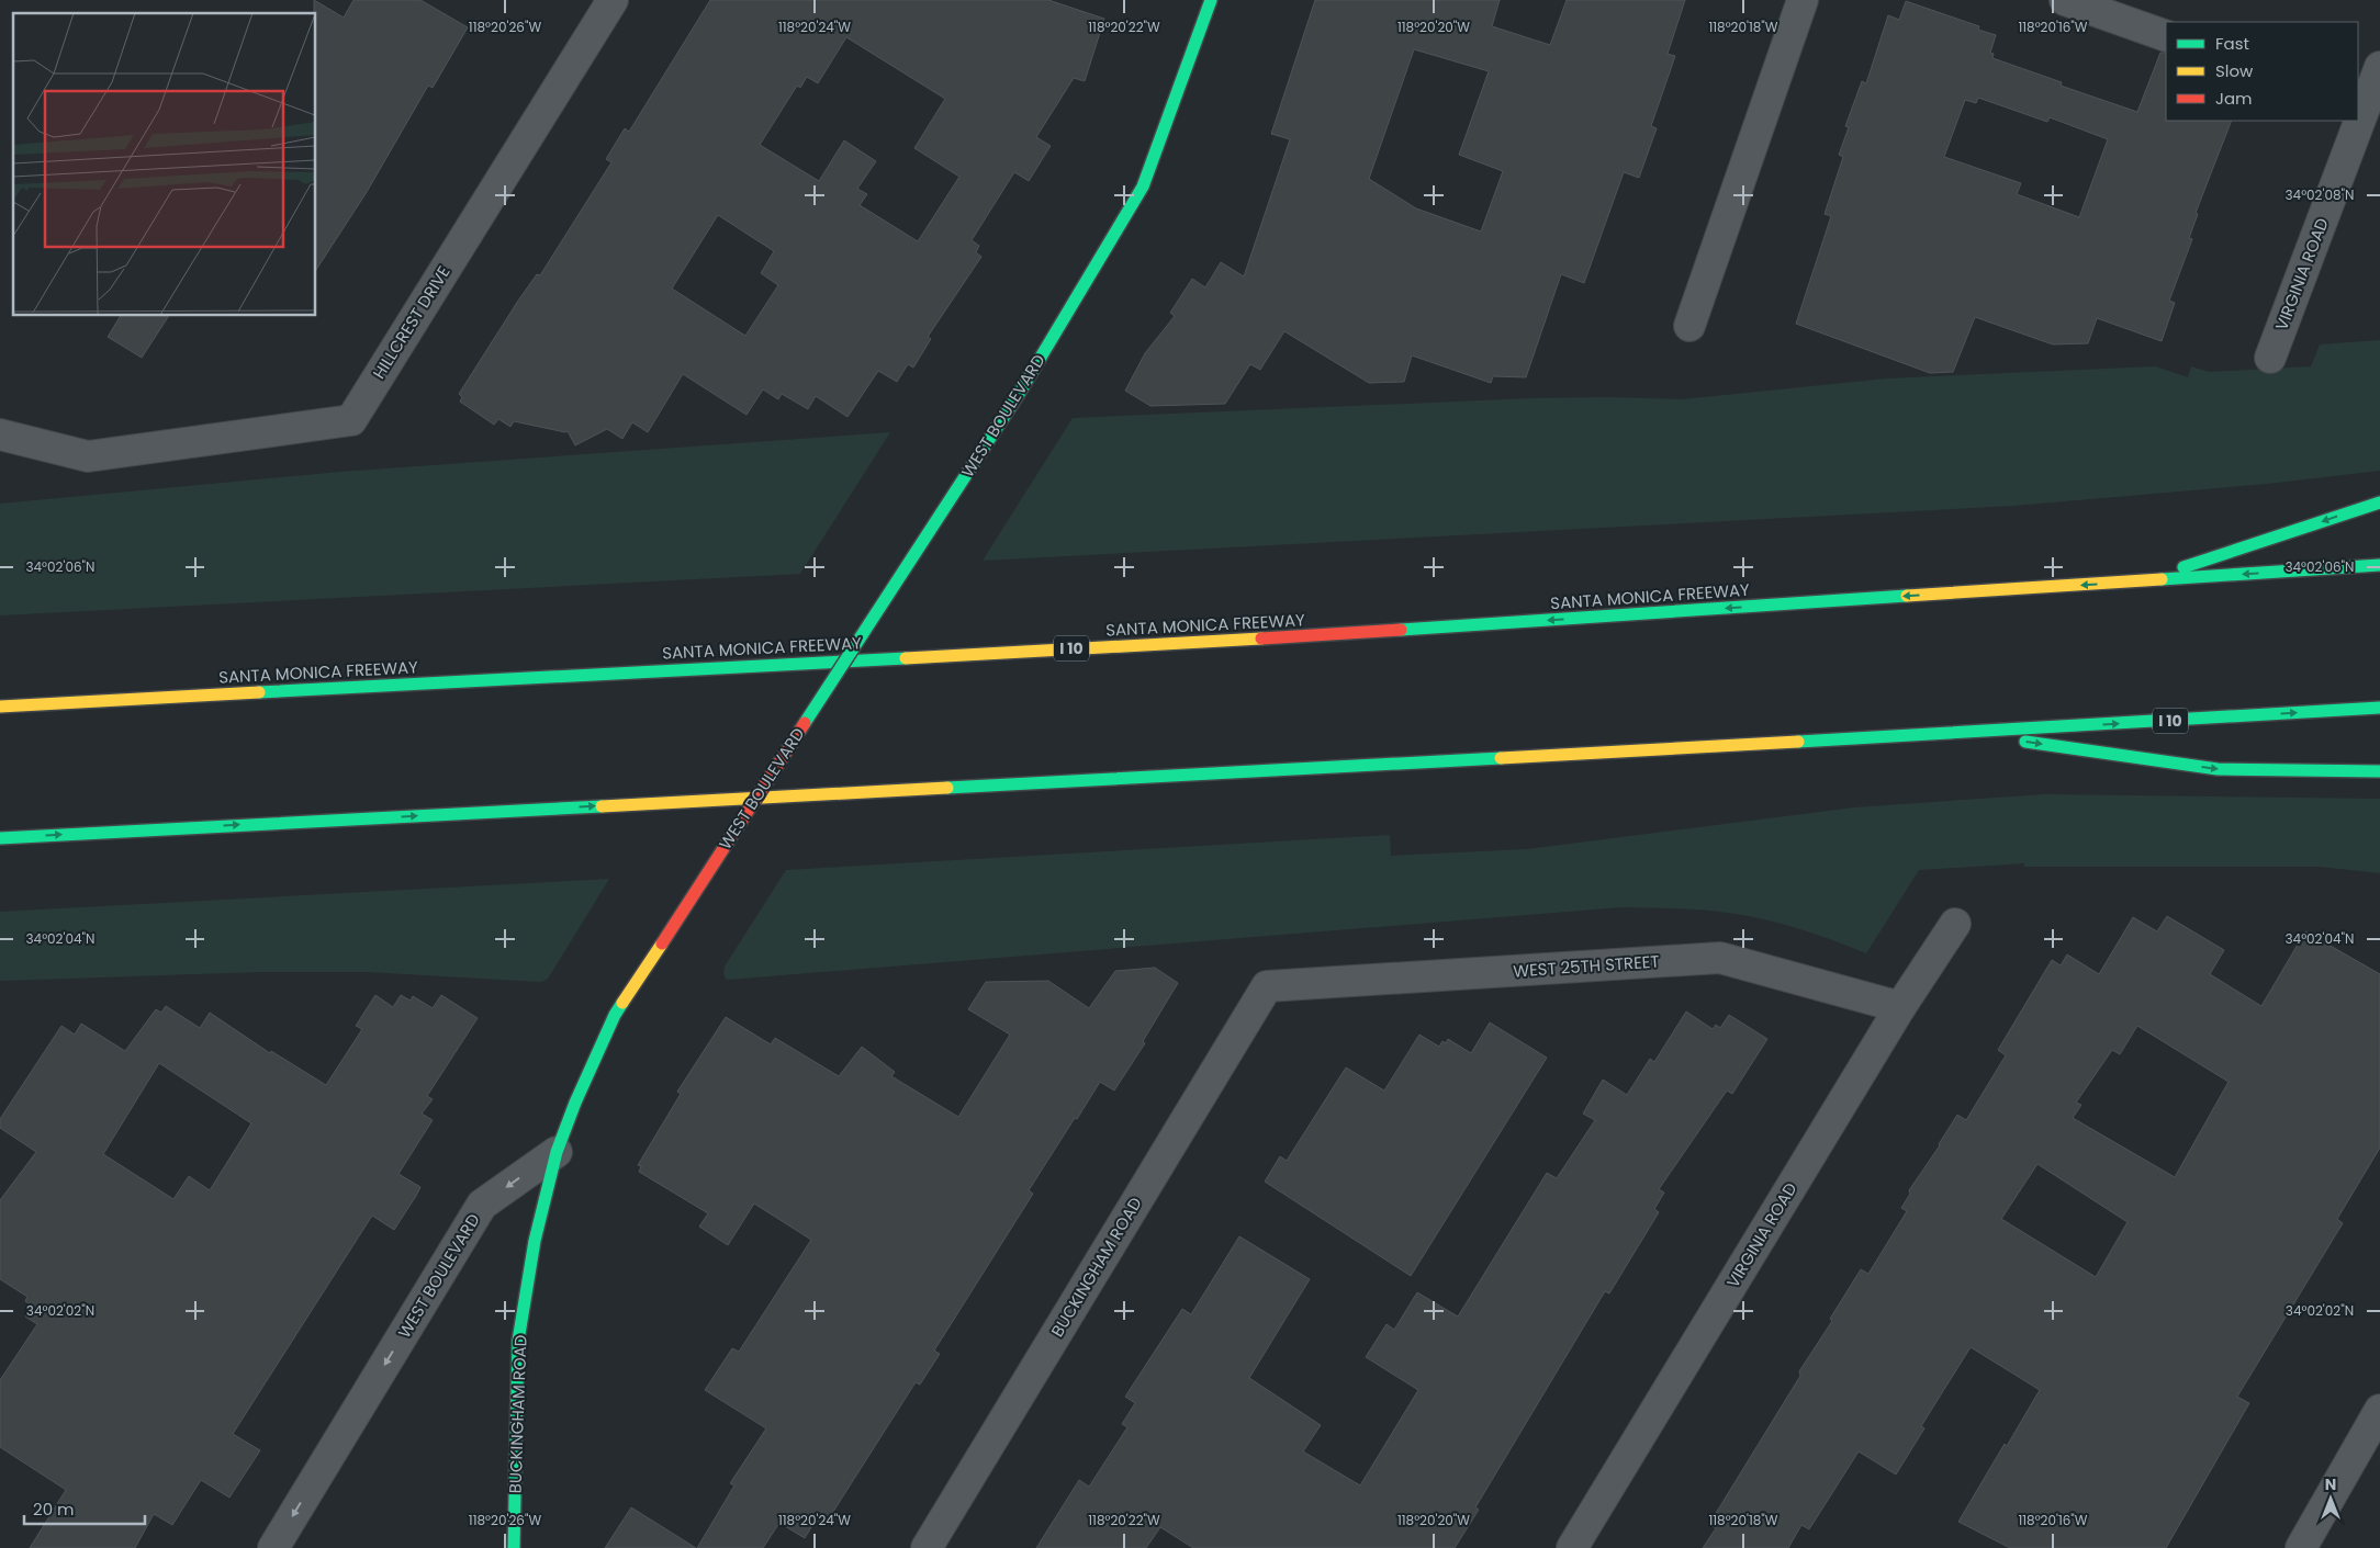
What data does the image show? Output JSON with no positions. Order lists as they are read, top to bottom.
{
  "streets": {
    "main road": [
      "WEST BOULEVARD",
      "SANTA MONICA FREEWAY",
      "I 10",
      "BUCKINGHAM ROAD"
    ],
    "street": ["VIRGINIA ROAD", "HILLCREST DRIVE", "WEST 25TH STREET"]
  },
  "crossings": [
    ["VIRGINIA ROAD", "WEST 25TH STREET"],
    ["WEST BOULEVARD", "BUCKINGHAM ROAD"],
    ["WEST 25TH STREET", "BUCKINGHAM ROAD"]
  ],
  "one_way": ["SANTA MONICA FREEWAY"],
  "legend": ["Fast", "Slow", "Jam"],
  "scale_bar": "20 m",
  "north": "top",
  "coordinates": [
    "118°20'26\"W",
    "118°20'24\"W",
    "118°20'22\"W",
    "118°20'20\"W",
    "118°20'18\"W",
    "118°20'16\"W",
    "34°02'08\"N",
    "34°02'06\"N",
    "34°02'04\"N",
    "34°02'02\"N"
  ]
}
